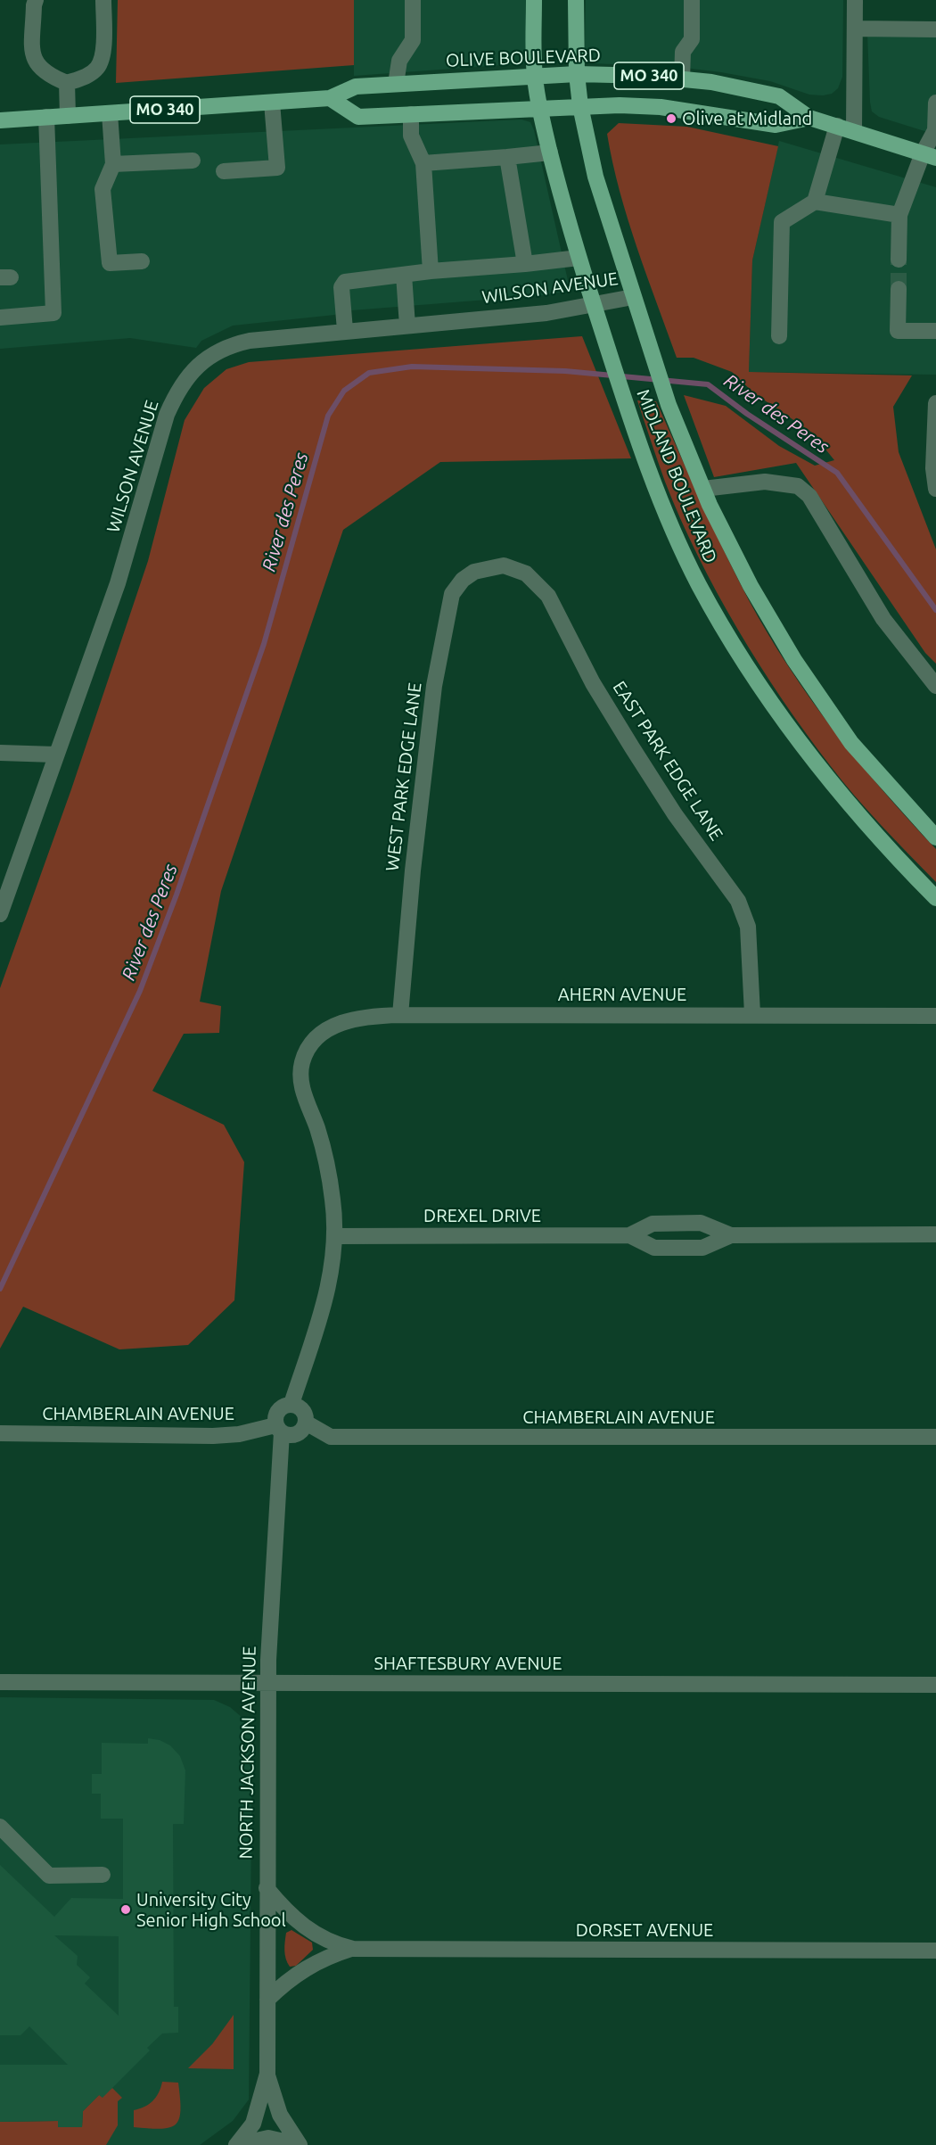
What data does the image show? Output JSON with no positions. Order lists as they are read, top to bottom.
{
  "streets": {
    "main road": ["OLIVE BOULEVARD", "MO 340", "MIDLAND BOULEVARD"],
    "street": [
      "WILSON AVENUE",
      "EAST PARK EDGE LANE",
      "WEST PARK EDGE LANE",
      "AHERN AVENUE",
      "DREXEL DRIVE",
      "CHAMBERLAIN AVENUE",
      "SHAFTESBURY AVENUE",
      "NORTH JACKSON AVENUE",
      "DORSET AVENUE"
    ]
  },
  "crossings": [
    ["OLIVE BOULEVARD", "MIDLAND BOULEVARD"],
    ["WILSON AVENUE", "MIDLAND BOULEVARD"],
    ["EAST PARK EDGE LANE", "WEST PARK EDGE LANE"],
    ["EAST PARK EDGE LANE", "AHERN AVENUE"],
    ["WEST PARK EDGE LANE", "AHERN AVENUE"],
    ["AHERN AVENUE", "DREXEL DRIVE"],
    ["CHAMBERLAIN AVENUE", "NORTH JACKSON AVENUE"],
    ["SHAFTESBURY AVENUE", "NORTH JACKSON AVENUE"],
    ["NORTH JACKSON AVENUE", "DORSET AVENUE"]
  ],
  "water": ["River des Peres"],
  "places": ["Olive at Midland", "University City Senior High School"]
}
